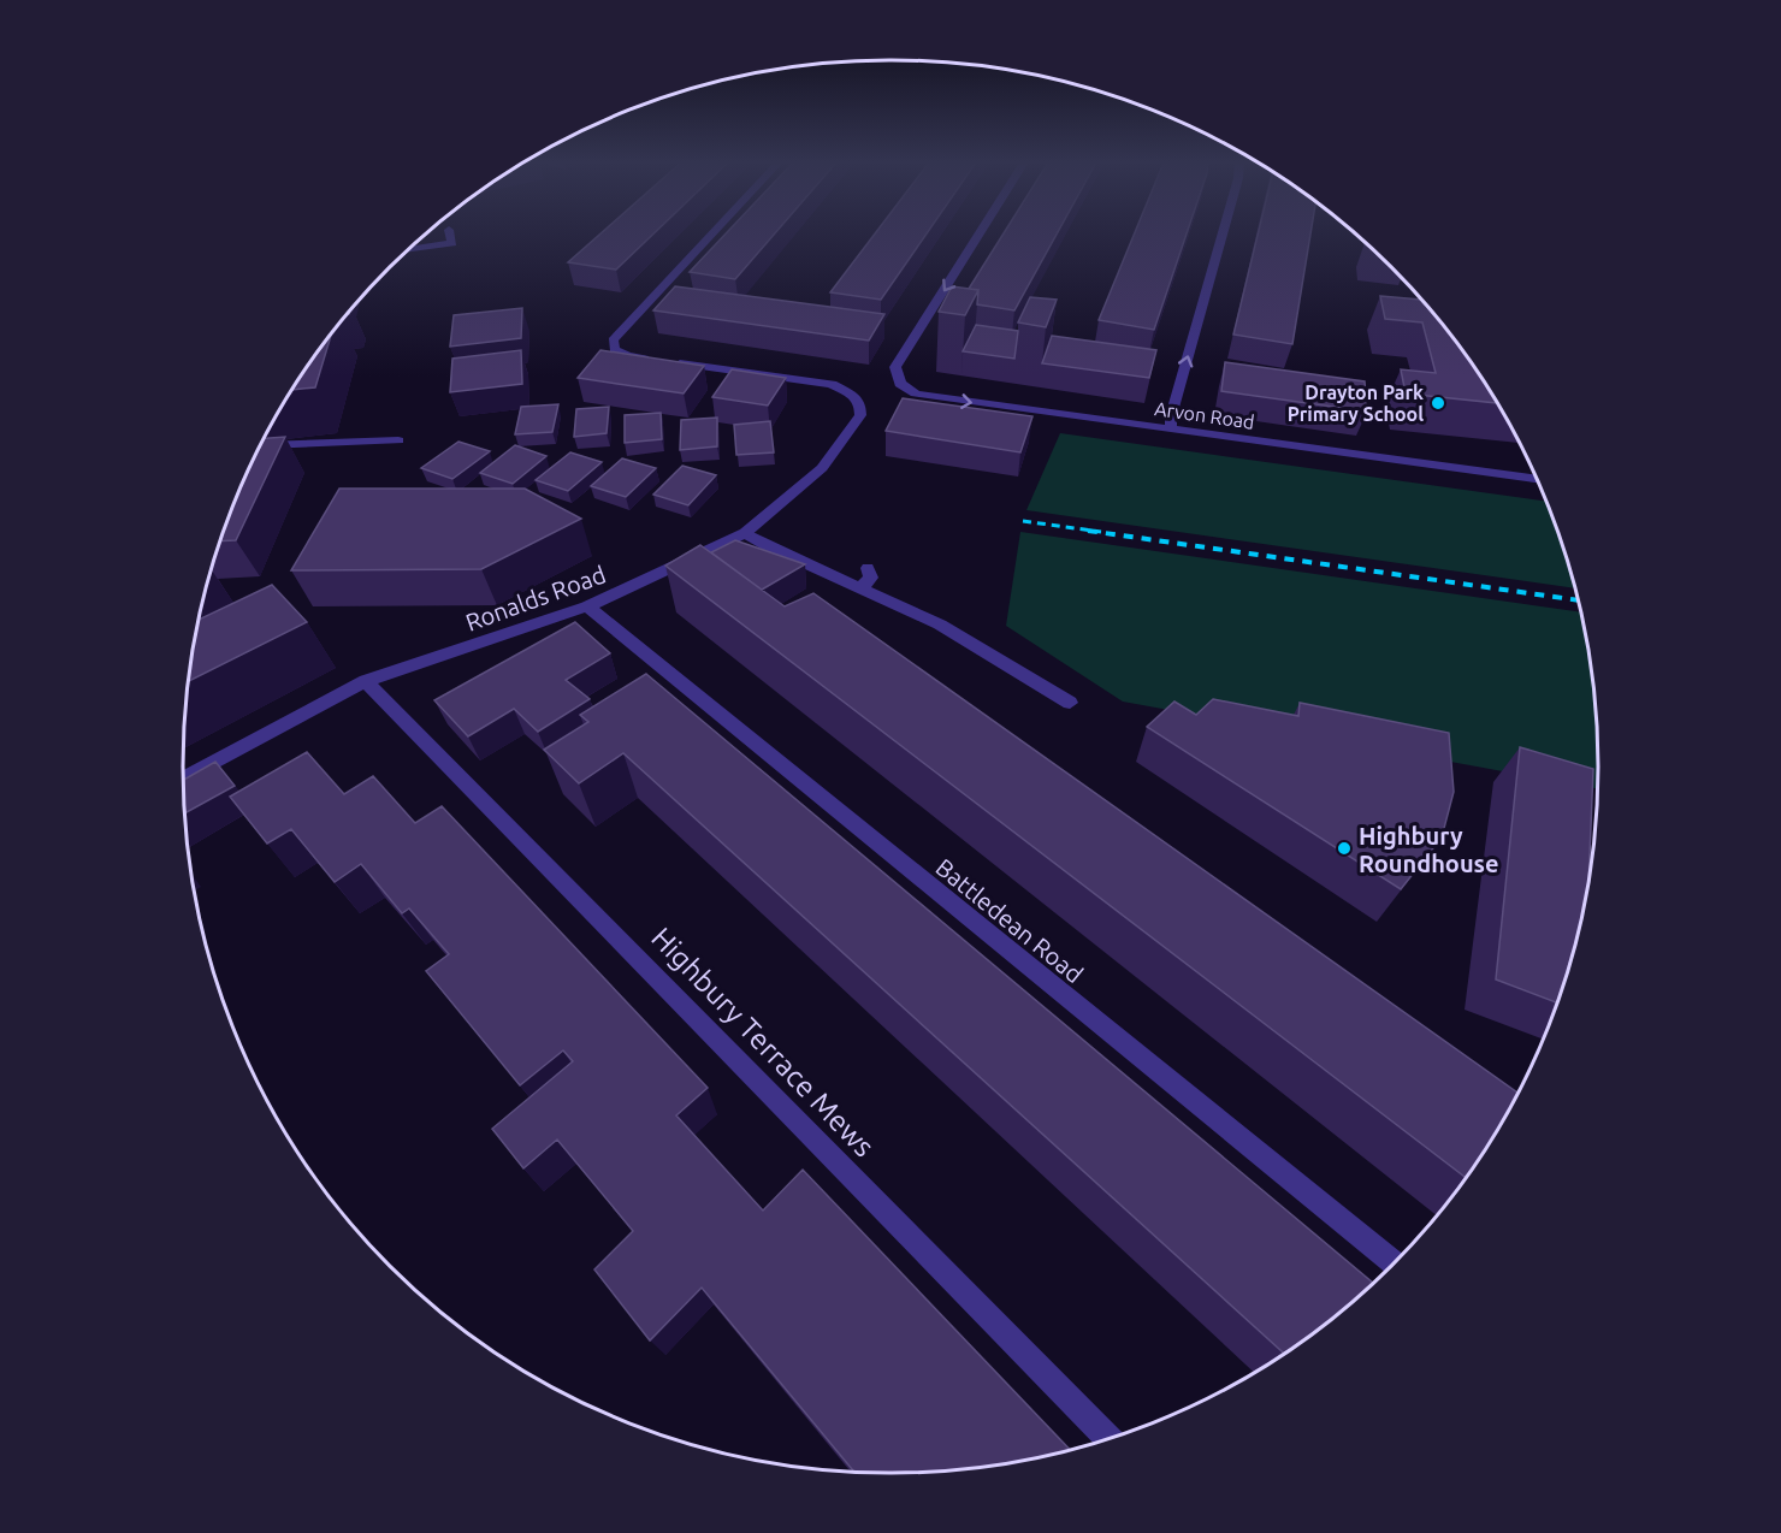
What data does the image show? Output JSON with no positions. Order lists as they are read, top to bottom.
{
  "streets": {
    "street": [
      "Arvon Road",
      "Ronalds Road",
      "Battledean Road",
      "Highbury Terrace Mews"
    ]
  },
  "crossings": [
    ["Ronalds Road", "Battledean Road"],
    ["Ronalds Road", "Highbury Terrace Mews"]
  ],
  "places": ["Drayton Park Primary School", "Highbury Roundhouse"]
}
